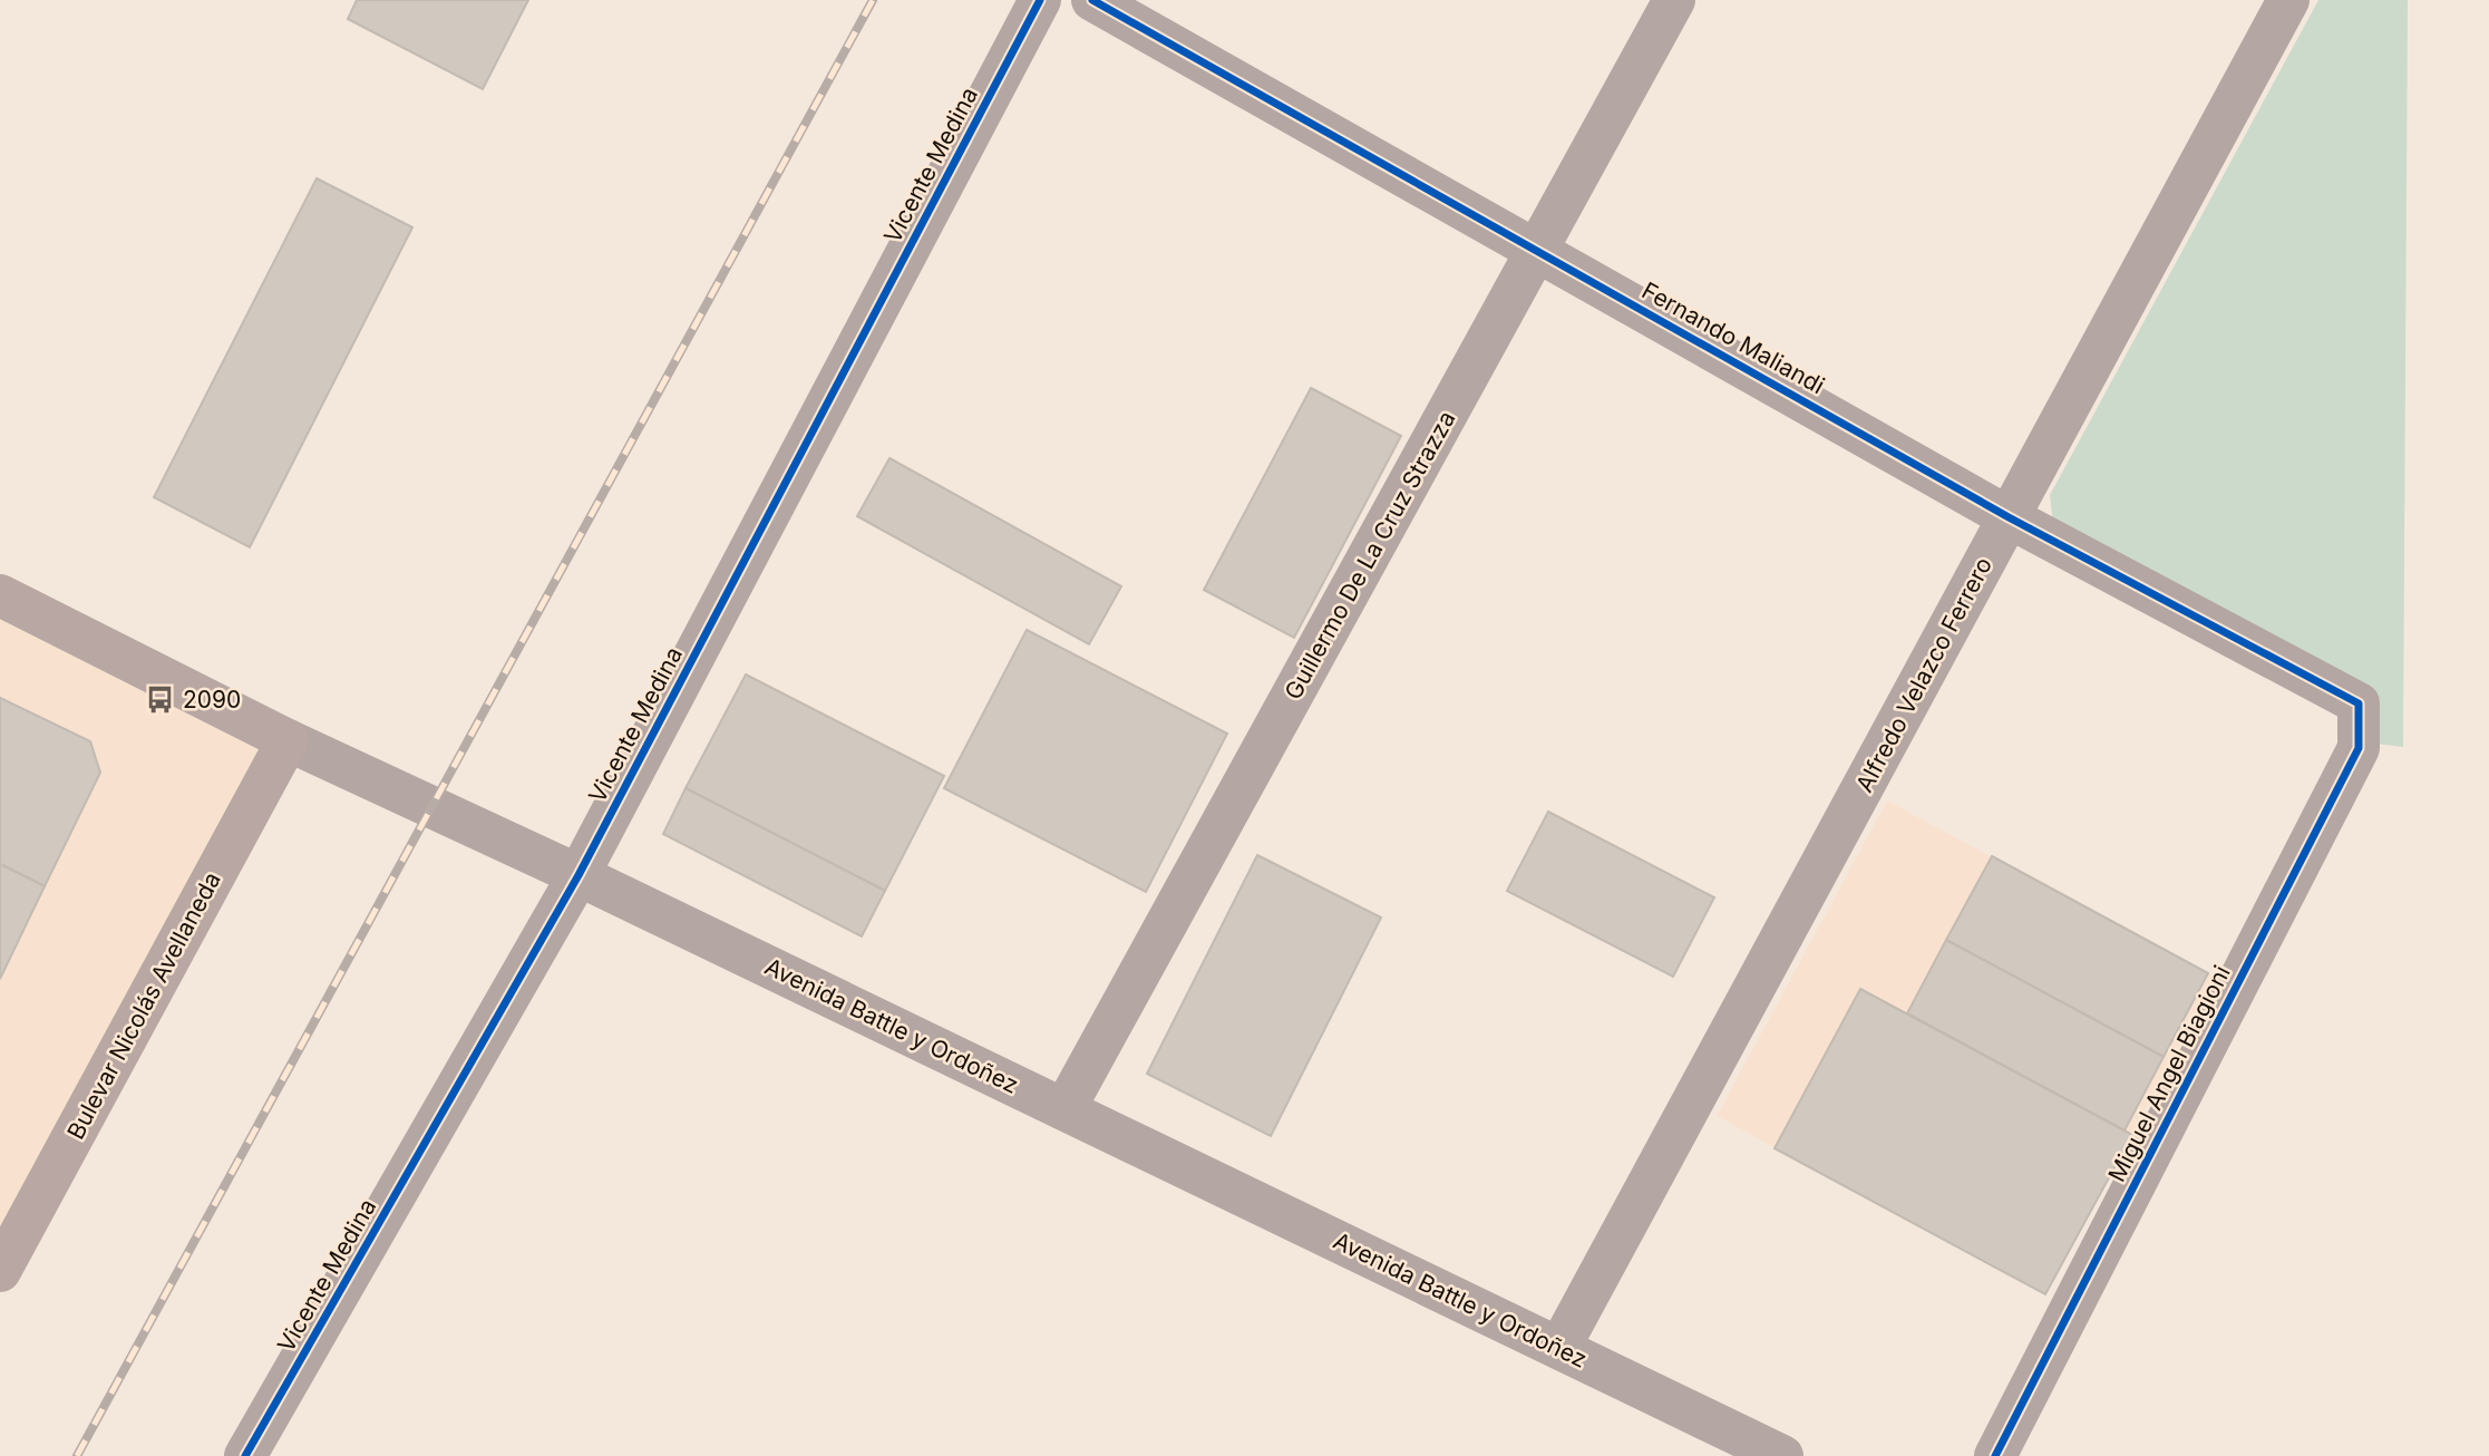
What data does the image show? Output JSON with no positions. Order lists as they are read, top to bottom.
{
  "streets": {
    "main road": ["Bulevar Nicolás Avellaneda", "Avenida Battle y Ordoñez"],
    "street": [
      "Vicente Medina",
      "Fernando Maliandi",
      "Guillermo De La Cruz Strazza",
      "Alfredo Velazco Ferrero",
      "Miguel Angel Biagioni"
    ]
  },
  "crossings": [
    ["Vicente Medina", "Avenida Battle y Ordoñez"],
    ["Fernando Maliandi", "Guillermo De La Cruz Strazza"],
    ["Fernando Maliandi", "Alfredo Velazco Ferrero"],
    ["Fernando Maliandi", "Miguel Angel Biagioni"],
    ["Guillermo De La Cruz Strazza", "Avenida Battle y Ordoñez"],
    ["Alfredo Velazco Ferrero", "Avenida Battle y Ordoñez"],
    ["Bulevar Nicolás Avellaneda", "Avenida Battle y Ordoñez"]
  ],
  "places": {
    "bus stop": ["2090"]
  }
}
